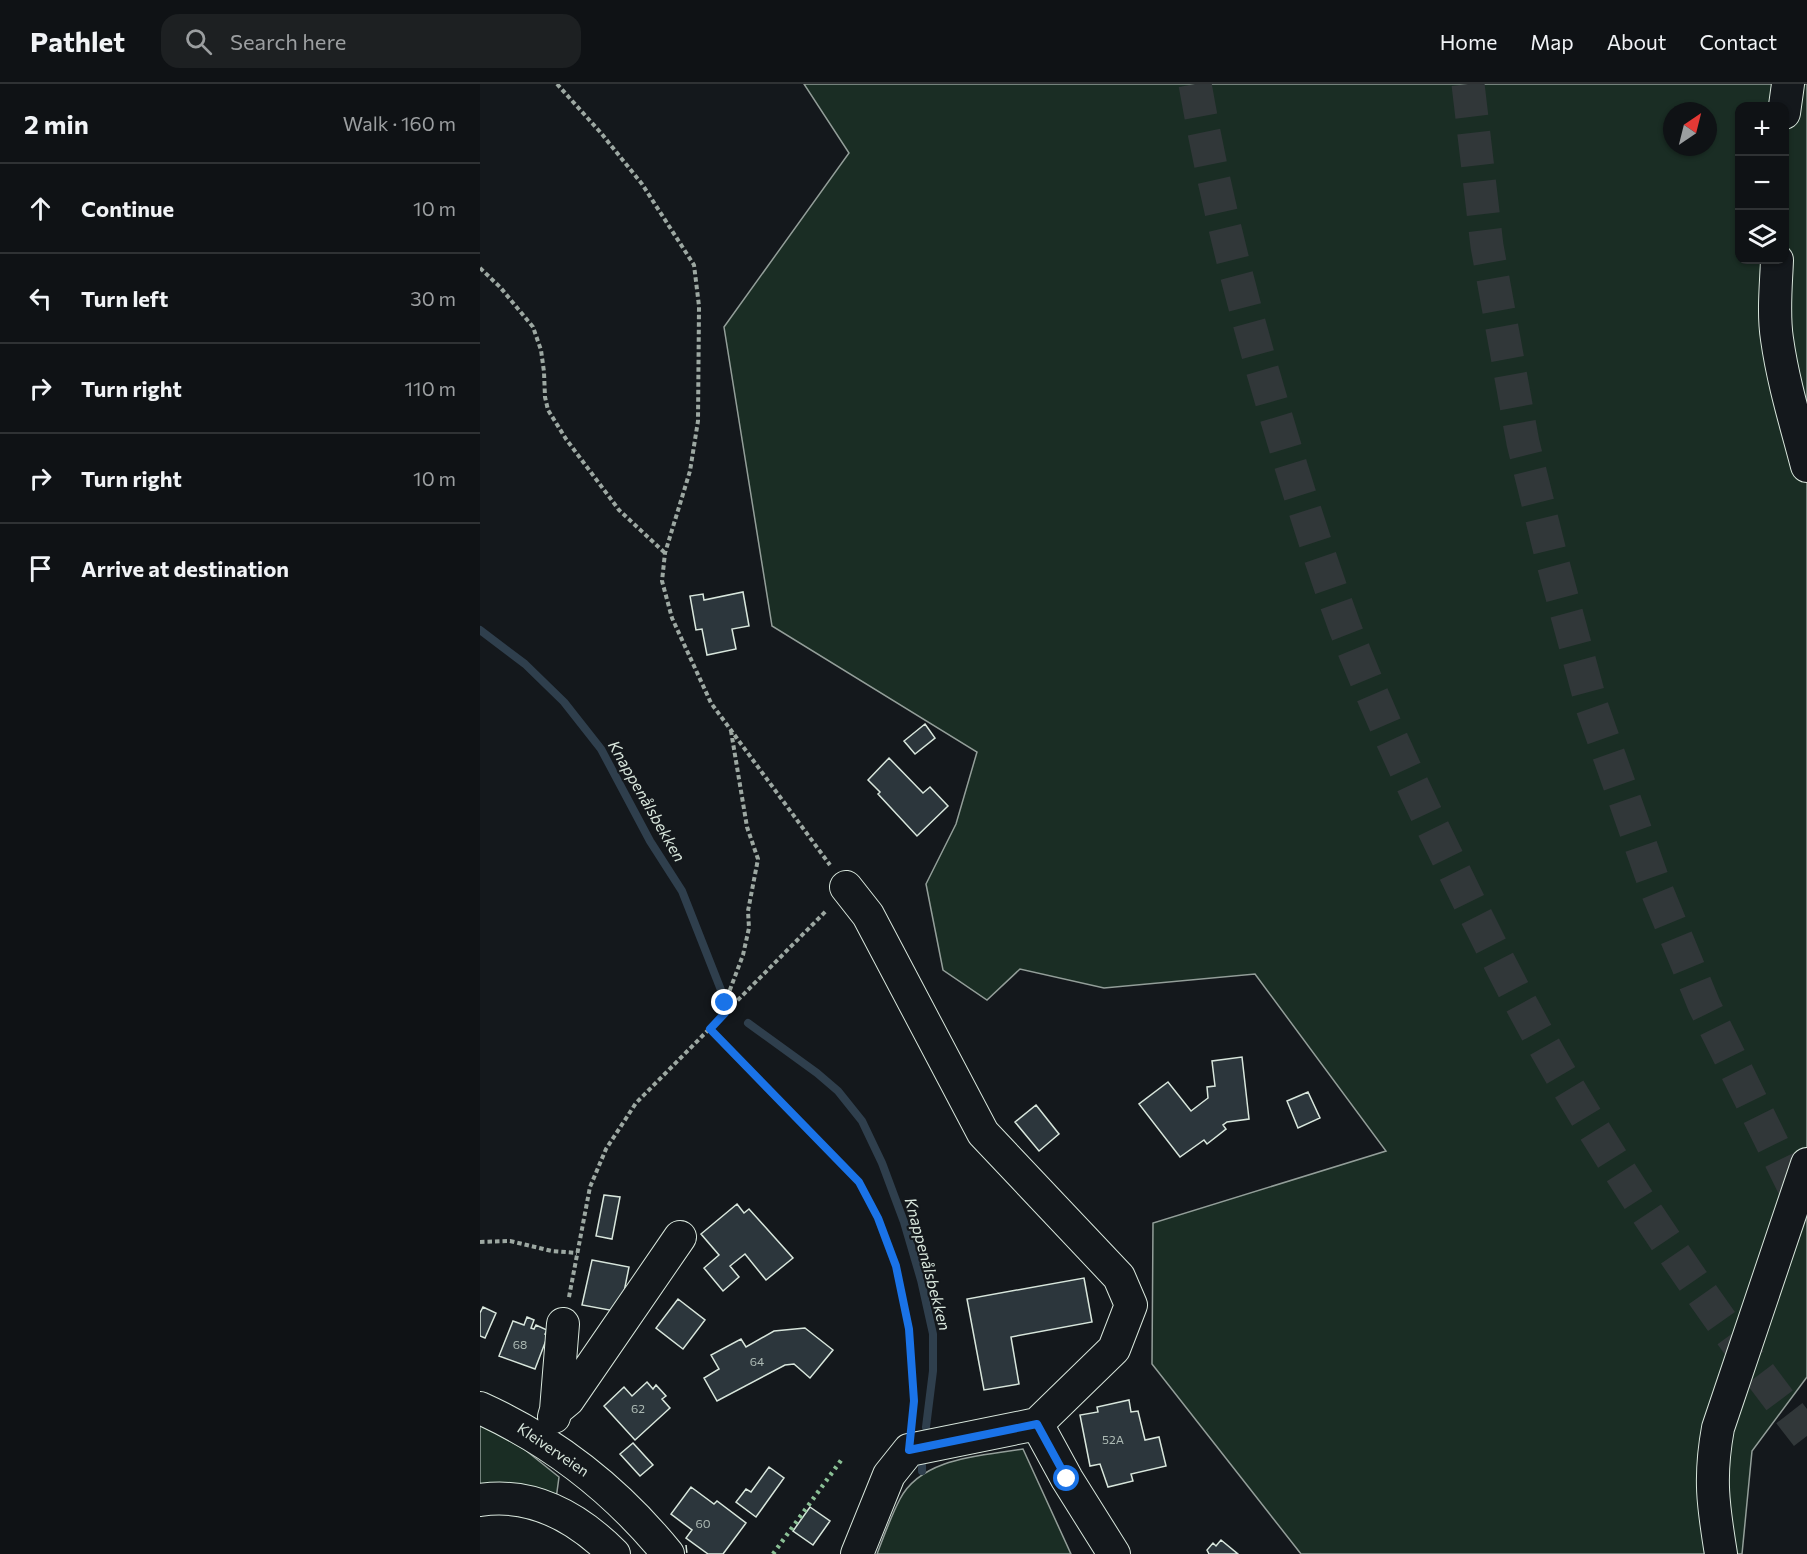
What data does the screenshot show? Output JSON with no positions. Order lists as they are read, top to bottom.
{
  "streets": {
    "street": ["Kleiverveien"]
  },
  "water": ["Knappenålsbekken"],
  "house_numbers": [
    "68",
    "64",
    "62",
    "52A",
    "60"
  ],
  "north": "top right",
  "page": {
    "header": "Pathlet",
    "search": "Search here",
    "nav": [
      "Home",
      "Map",
      "About",
      "Contact"
    ],
    "heading": ["2 min", "Walk · 160 m"],
    "map_buttons": ["+", "−"],
    "list": [
      ["Continue", "10 m"],
      ["Turn left", "30 m"],
      ["Turn right", "110 m"],
      ["Turn right", "10 m"],
      "Arrive at destination"
    ]
  }
}
